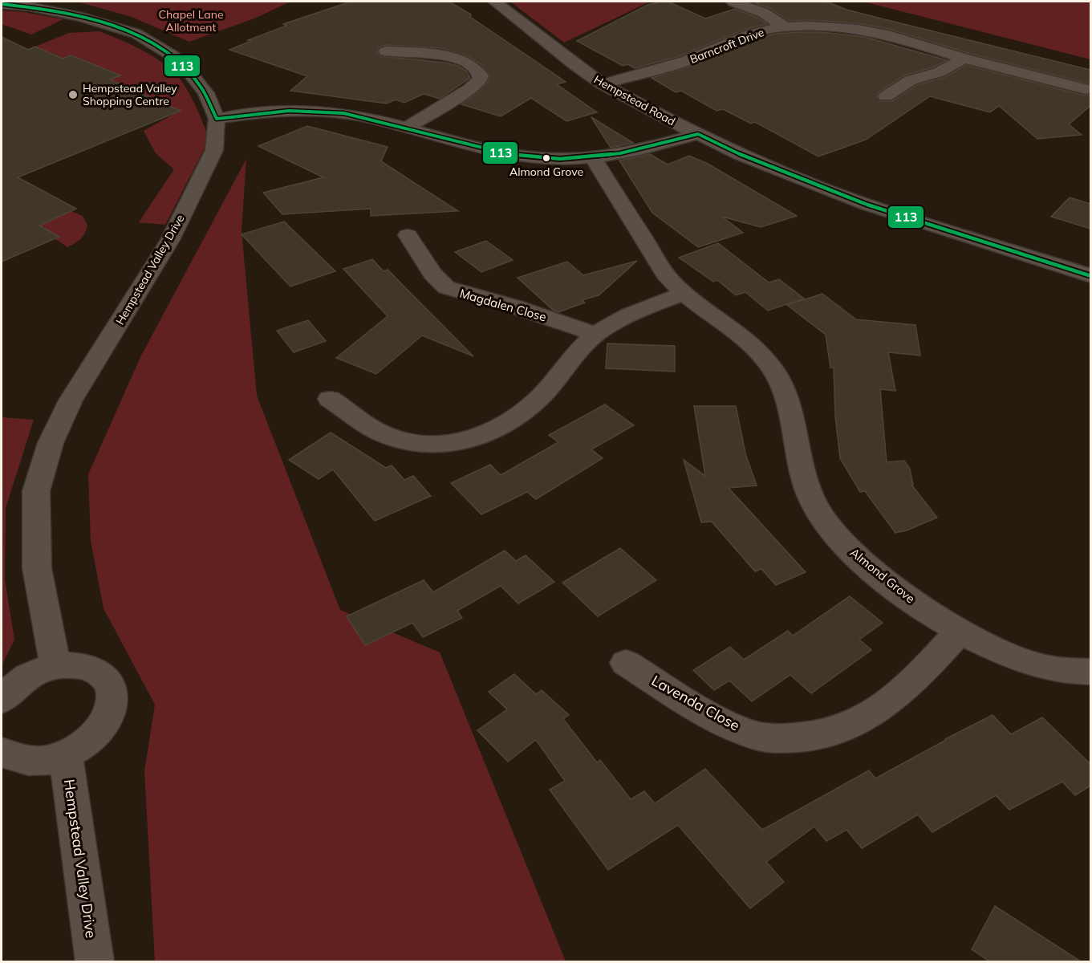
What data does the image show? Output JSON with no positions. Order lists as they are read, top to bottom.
{
  "streets": {
    "street": [
      "Barncroft Drive",
      "Hempstead Road",
      "Hempstead Valley Drive",
      "Magdalen Close",
      "Almond Grove",
      "Lavenda Close"
    ]
  },
  "crossings": [
    ["Barncroft Drive", "Hempstead Road"],
    ["Almond Grove", "Lavenda Close"]
  ],
  "parks": ["Chapel Lane Allotment"],
  "places": ["Hempstead Valley Shopping Centre", "Almond Grove"],
  "lines": ["transit line 113"]
}
